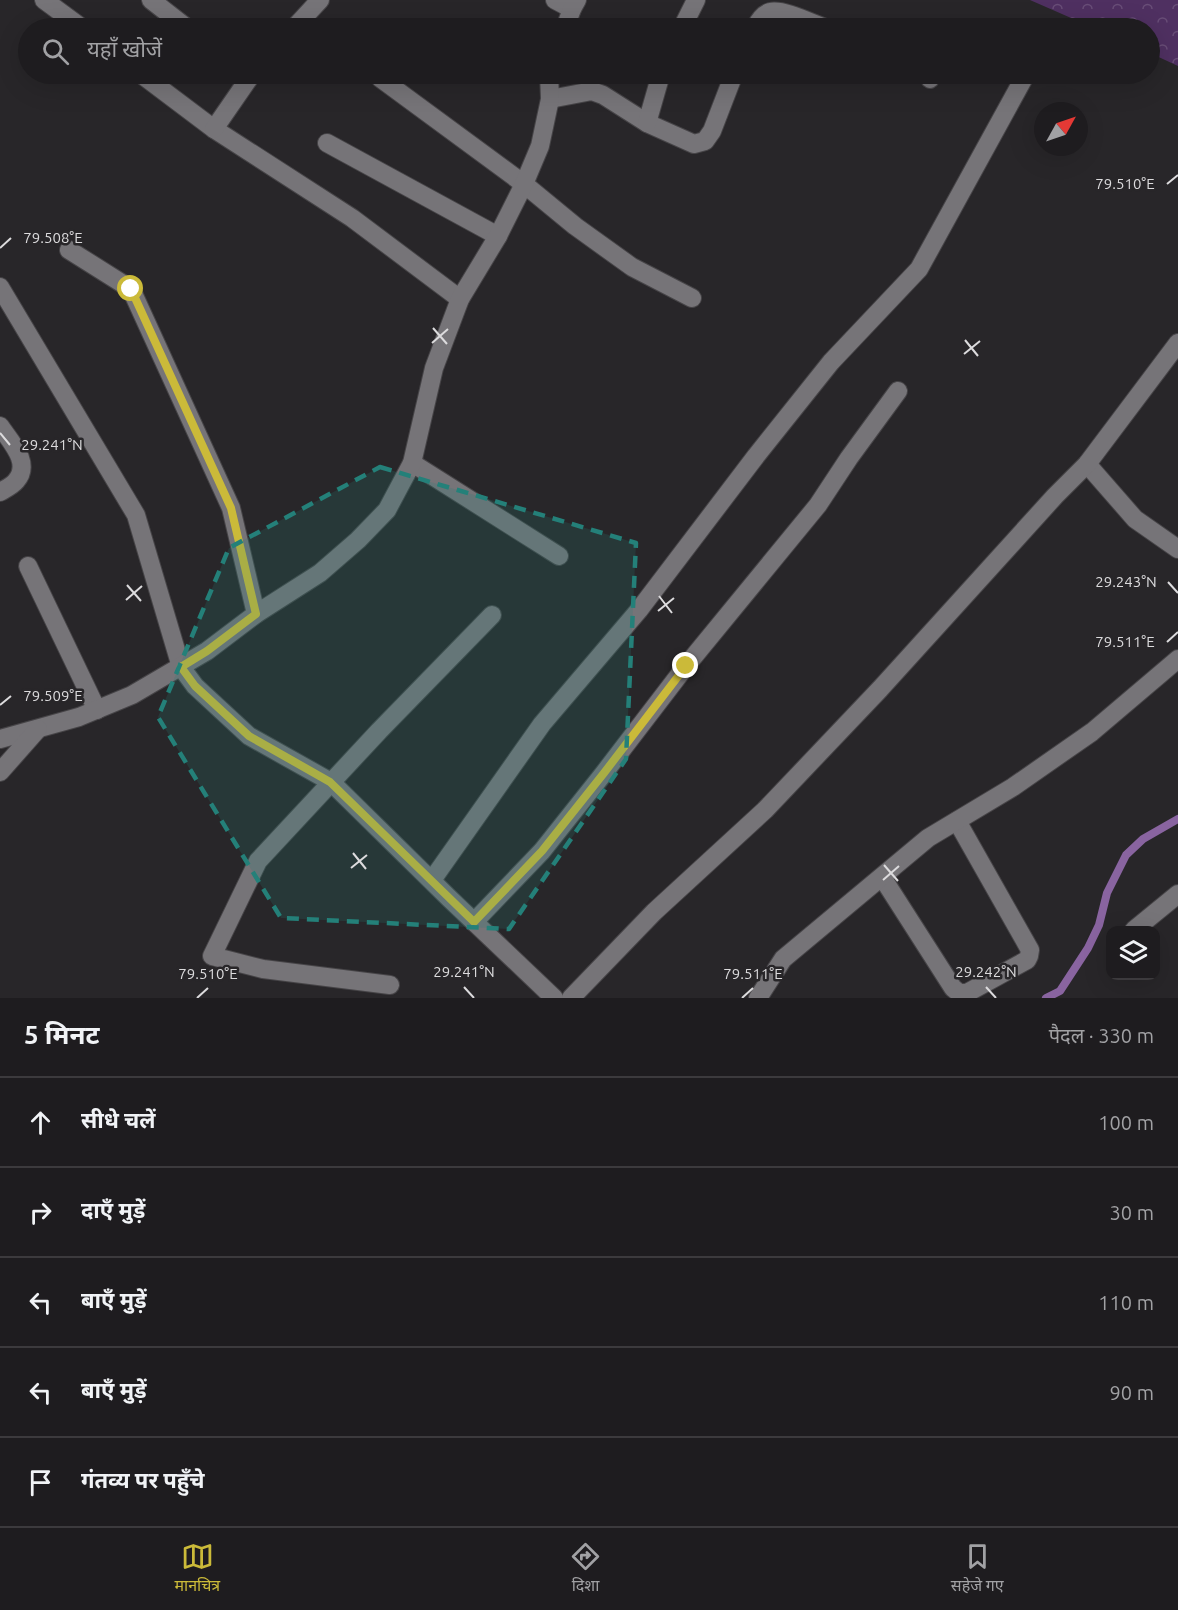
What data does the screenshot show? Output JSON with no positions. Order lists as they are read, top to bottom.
{
  "north": "top right",
  "page": {
    "search": "यहाँ खोजें",
    "heading": ["5 मिनट", "पैदल · 330 m"],
    "list": [
      ["सीधे चलें", "100 m"],
      ["दाएँ मुड़ें", "30 m"],
      ["बाएँ मुड़ें", "110 m"],
      ["बाएँ मुड़ें", "90 m"],
      "गंतव्य पर पहुँचे"
    ],
    "nav": ["मानचित्र", "दिशा", "सहेजे गए"]
  },
  "coordinates": [
    "79.510°E",
    "79.508°E",
    "29.241°N",
    "29.243°N",
    "79.511°E",
    "79.509°E",
    "29.242°N"
  ]
}
